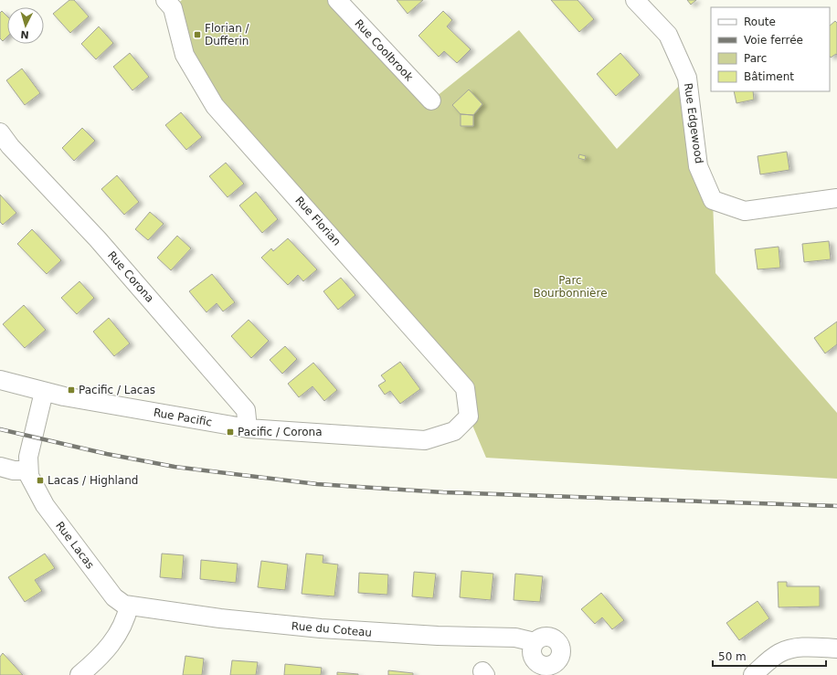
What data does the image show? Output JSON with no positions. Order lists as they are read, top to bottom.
{
  "streets": {
    "street": [
      "Rue Coolbrook",
      "Rue Edgewood",
      "Rue Florian",
      "Rue Corona",
      "Rue Pacific",
      "Rue Lacas",
      "Rue du Coteau"
    ]
  },
  "crossings": [
    ["Rue Florian", "Rue Pacific"],
    ["Rue Corona", "Rue Pacific"],
    ["Rue Pacific", "Rue Lacas"],
    ["Rue Lacas", "Rue du Coteau"]
  ],
  "parks": ["Parc Bourbonnière"],
  "places": {
    "transit": [
      "Florian / Dufferin",
      "Pacific / Lacas",
      "Pacific / Corona",
      "Lacas / Highland"
    ]
  },
  "legend": [
    "Route",
    "Voie ferrée",
    "Parc",
    "Bâtiment"
  ],
  "scale_bar": "50 m",
  "north": "bottom"
}
